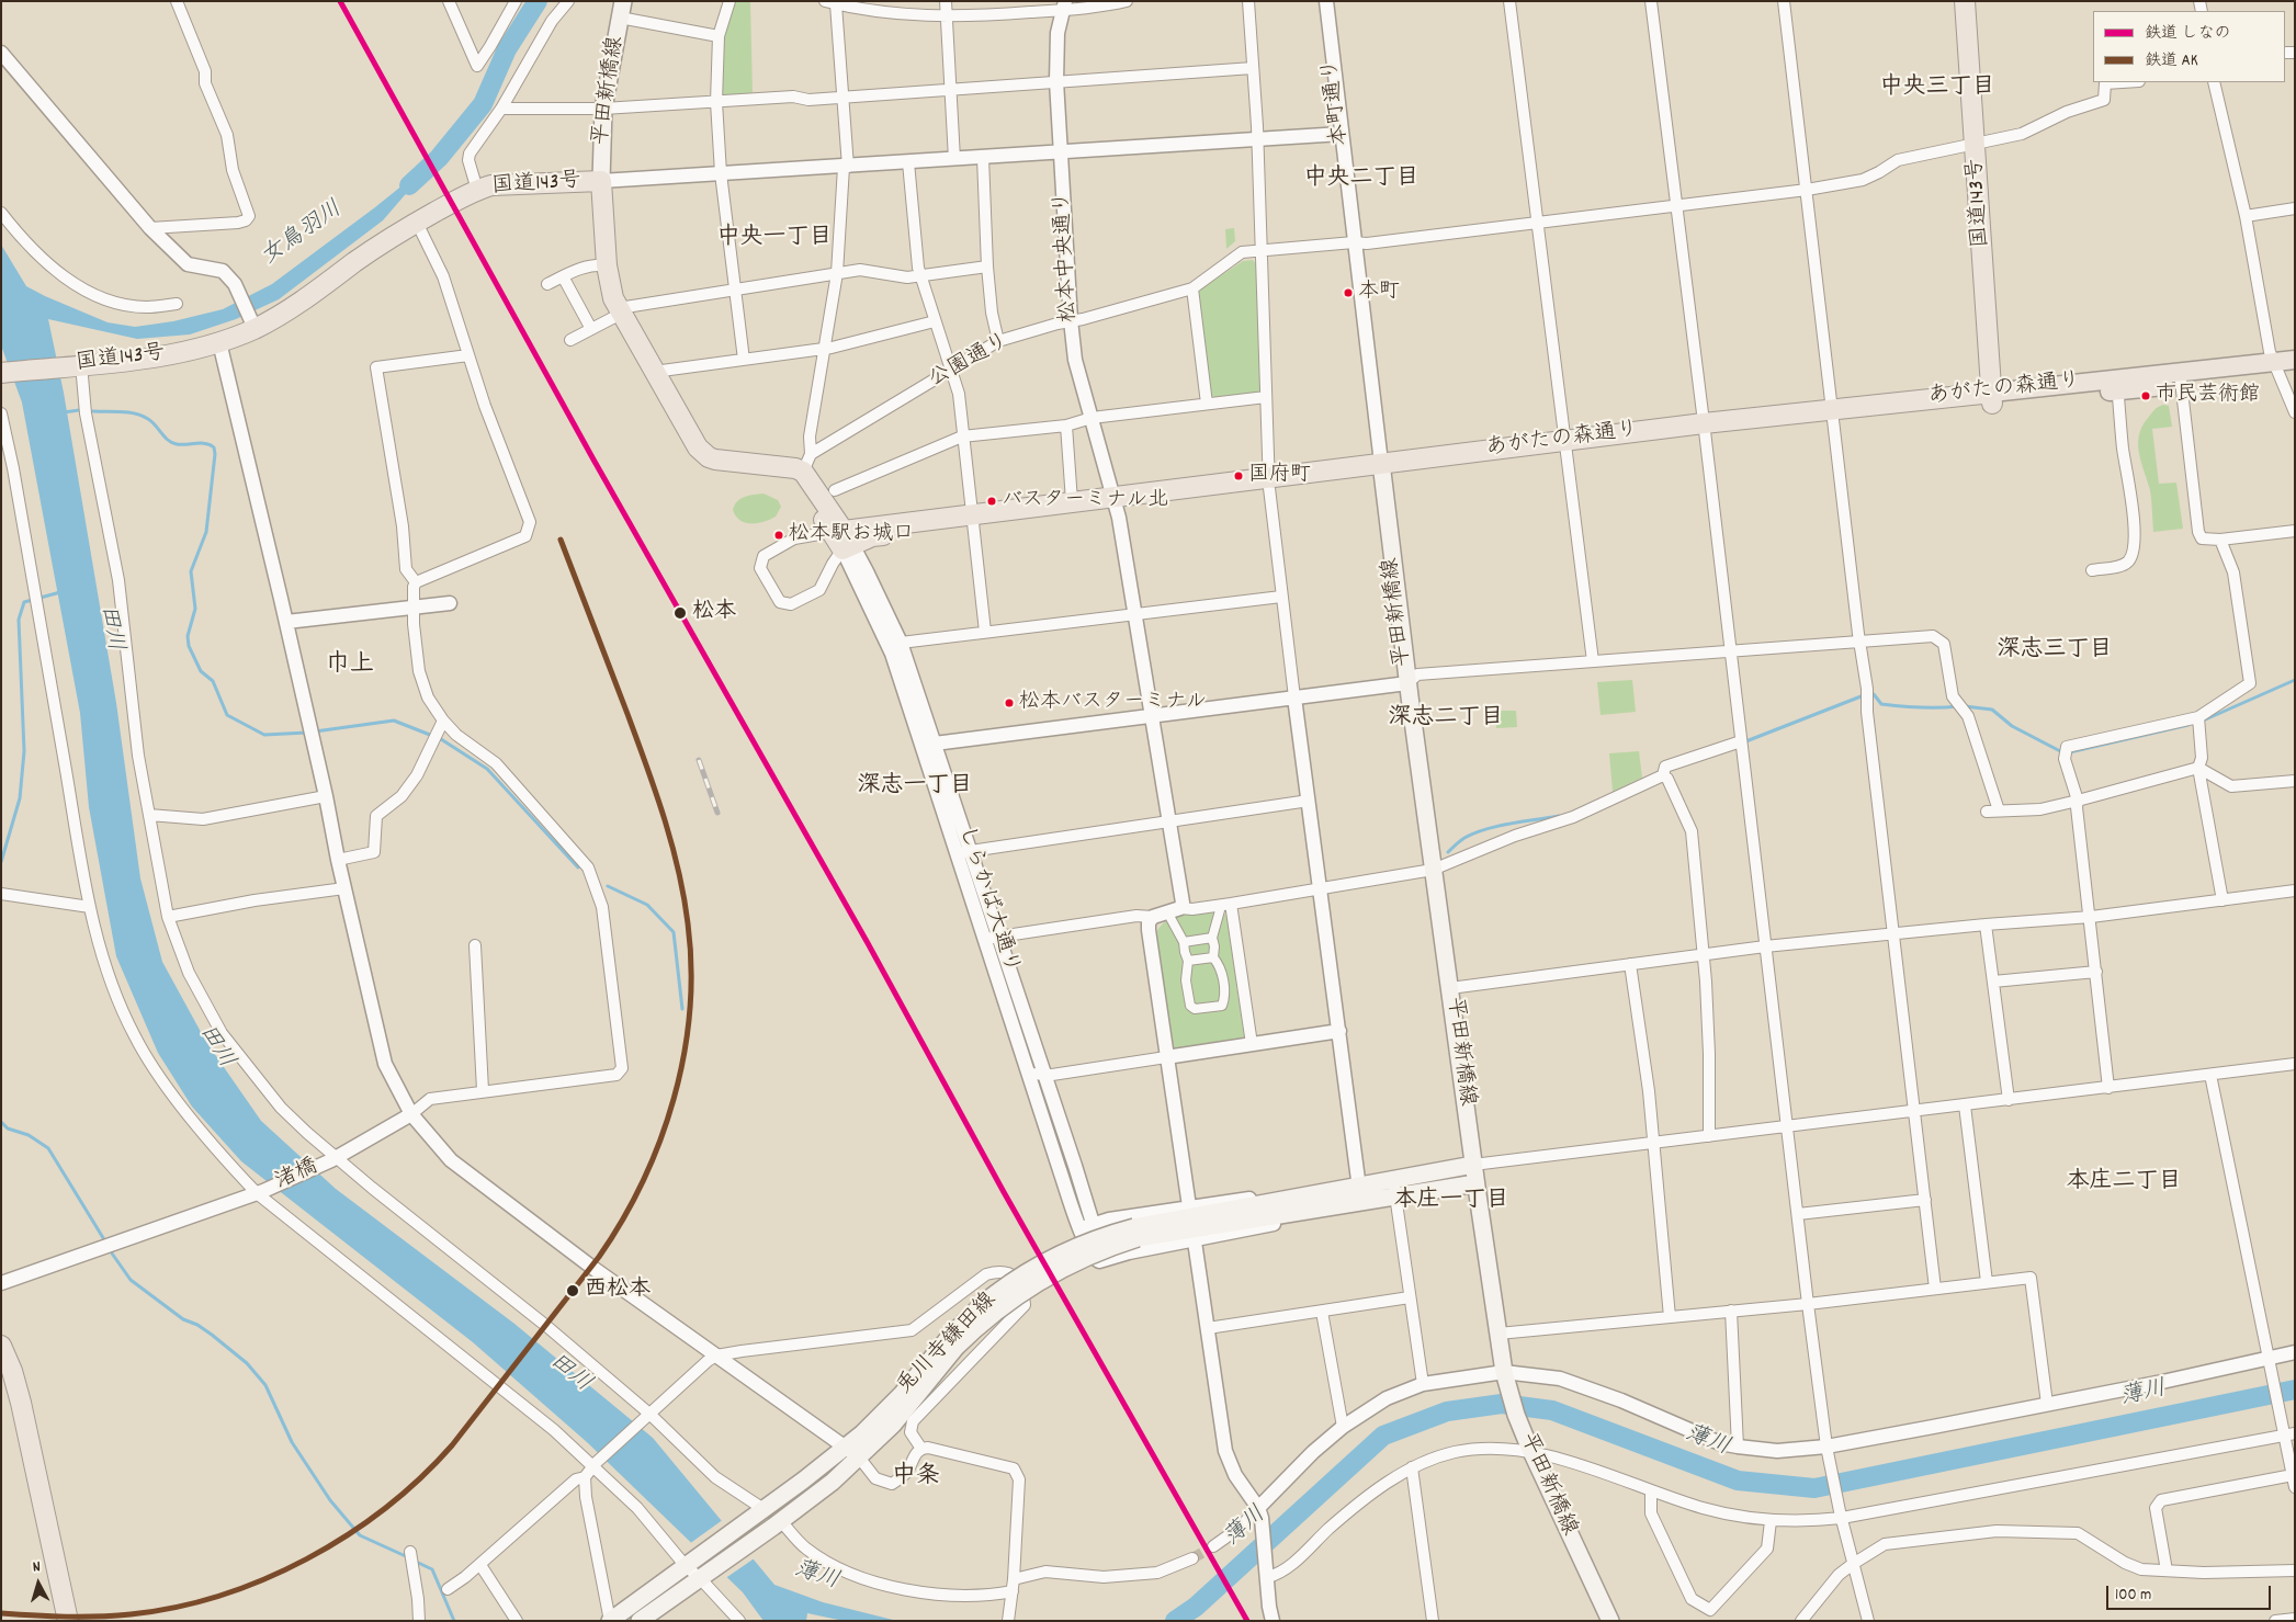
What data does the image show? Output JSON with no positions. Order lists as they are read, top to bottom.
{
  "streets": {
    "highway": ["国道143号", "あがたの森通り"],
    "main road": ["平田新橋線", "兎川寺鎌田線"],
    "street": [
      "本町通り",
      "松本中央通り",
      "公園通り",
      "しらかば大通り",
      "渚橋"
    ]
  },
  "crossings": [
    ["平田新橋線", "本町通り"],
    ["平田新橋線", "国道143号"],
    ["平田新橋線", "あがたの森通り"],
    ["平田新橋線", "兎川寺鎌田線"],
    ["本町通り", "公園通り"],
    ["本町通り", "あがたの森通り"],
    ["国道143号", "公園通り"],
    ["国道143号", "あがたの森通り"],
    ["松本中央通り", "公園通り"],
    ["松本中央通り", "あがたの森通り"],
    ["あがたの森通り", "しらかば大通り"]
  ],
  "districts": [
    "中央三丁目",
    "中央二丁目",
    "中央一丁目",
    "深志三丁目",
    "巾上",
    "深志二丁目",
    "深志一丁目",
    "本庄二丁目",
    "本庄一丁目",
    "中条"
  ],
  "water": ["女鳥羽川", "田川", "薄川"],
  "places": [
    "本町",
    "市民芸術館",
    "国府町",
    "バスターミナル北",
    "松本駅お城口",
    "松本",
    "松本バスターミナル",
    "西松本"
  ],
  "lines": ["rail line しなの", "rail line AK"],
  "legend": ["鉄道 しなの", "鉄道 AK"],
  "scale_bar": "100 m",
  "north": "top"
}
